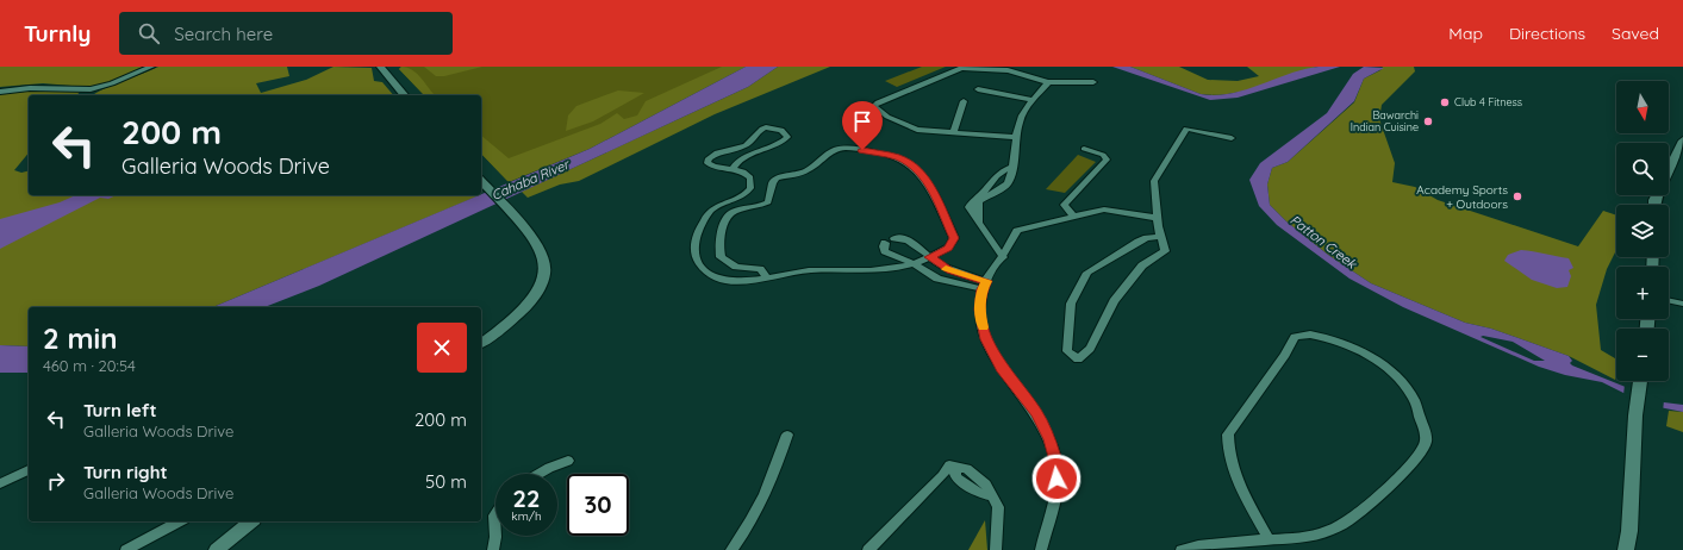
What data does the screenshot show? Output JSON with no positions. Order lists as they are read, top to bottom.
{
  "water": ["Cahaba River", "Patton Creek"],
  "places": ["Club 4 Fitness", "Bawarchi Indian Cuisine", "Academy Sports + Outdoors"],
  "north": "bottom",
  "page": {
    "header": "Turnly",
    "search": "Search here",
    "nav": ["Map", "Directions", "Saved"],
    "map_buttons": ["+", "−"],
    "turn": ["200 m", "Galleria Woods Drive"],
    "heading": ["2 min", "460 m · 20:54"],
    "list": [
      {
        "name": "Turn left",
        "note": "Galleria Woods Drive",
        "value": "200 m"
      },
      {
        "name": "Turn right",
        "note": "Galleria Woods Drive",
        "value": "50 m"
      }
    ],
    "speed": "22 km/h",
    "limit": "30"
  }
}
